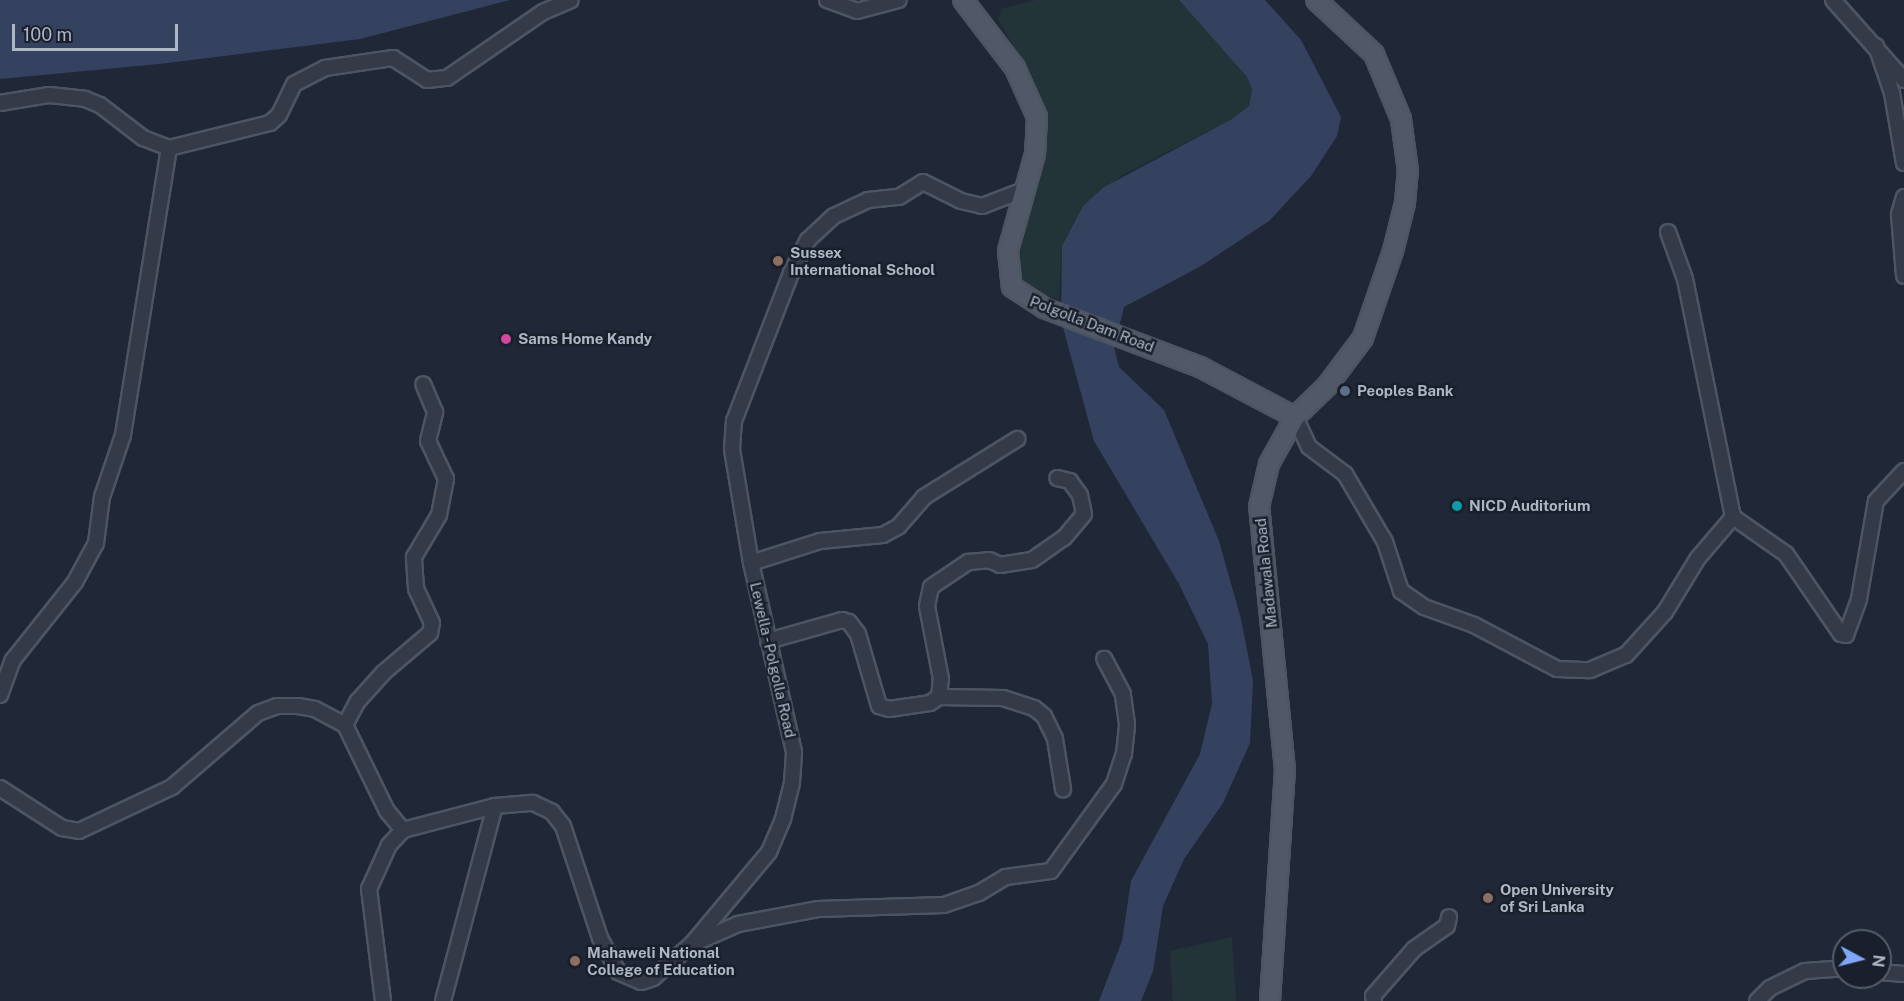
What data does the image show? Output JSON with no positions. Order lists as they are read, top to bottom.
{
  "streets": {
    "main road": ["Polgolla Dam Road", "Madawala Road"],
    "street": ["Lewella - Polgolla Road"]
  },
  "crossings": [
    ["Polgolla Dam Road", "Madawala Road"],
    ["Polgolla Dam Road", "Lewella - Polgolla Road"]
  ],
  "places": [
    "Sussex International School",
    "Sams Home Kandy",
    "Peoples Bank",
    "NICD Auditorium",
    "Open University of Sri Lanka",
    "Mahaweli National College of Education"
  ],
  "scale_bar": "100 m",
  "north": "right"
}
